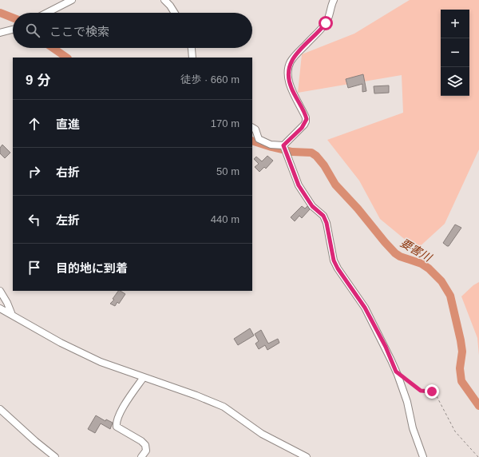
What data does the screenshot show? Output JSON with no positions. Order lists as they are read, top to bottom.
{
  "water": ["要害川"],
  "page": {
    "map_buttons": ["+", "−"],
    "search": "ここで検索",
    "heading": ["9 分", "徒歩 · 660 m"],
    "list": [
      ["直進", "170 m"],
      ["右折", "50 m"],
      ["左折", "440 m"],
      "目的地に到着"
    ]
  }
}
